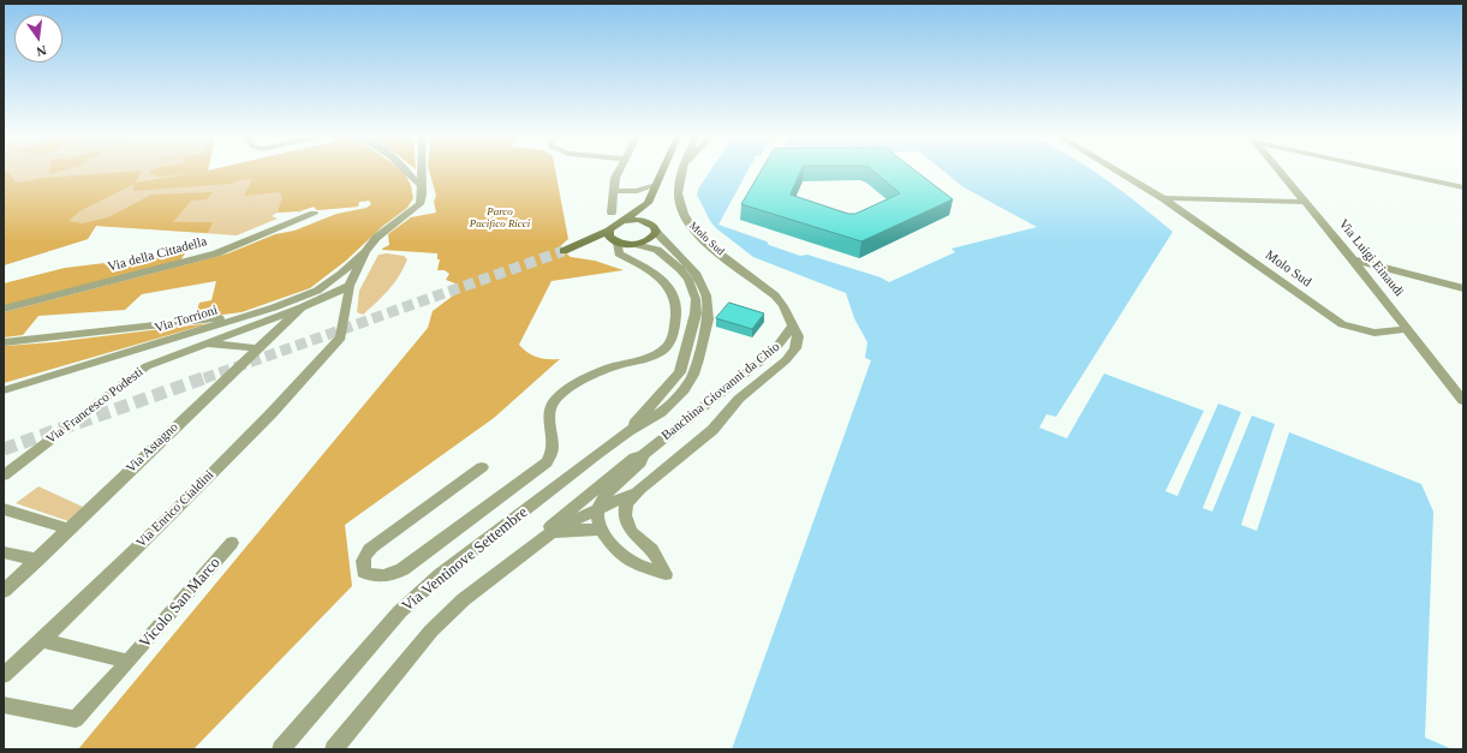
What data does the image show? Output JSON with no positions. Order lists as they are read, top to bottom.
{
  "streets": {
    "street": [
      "Molo Sud",
      "Via della Cittadella",
      "Via Luigi Einaudi",
      "Via Torrioni",
      "Banchina Giovanni da Chio",
      "Via Francesco Podesti",
      "Via Astagno",
      "Via Enrico Cialdini",
      "Via Ventinove Settembre",
      "Vicolo San Marco"
    ]
  },
  "crossings": [
    ["Molo Sud", "Via Luigi Einaudi"],
    ["Molo Sud", "Banchina Giovanni da Chio"],
    ["Via Francesco Podesti", "Via Astagno"]
  ],
  "parks": ["Parco Pacifico Ricci"],
  "north": "bottom"
}
